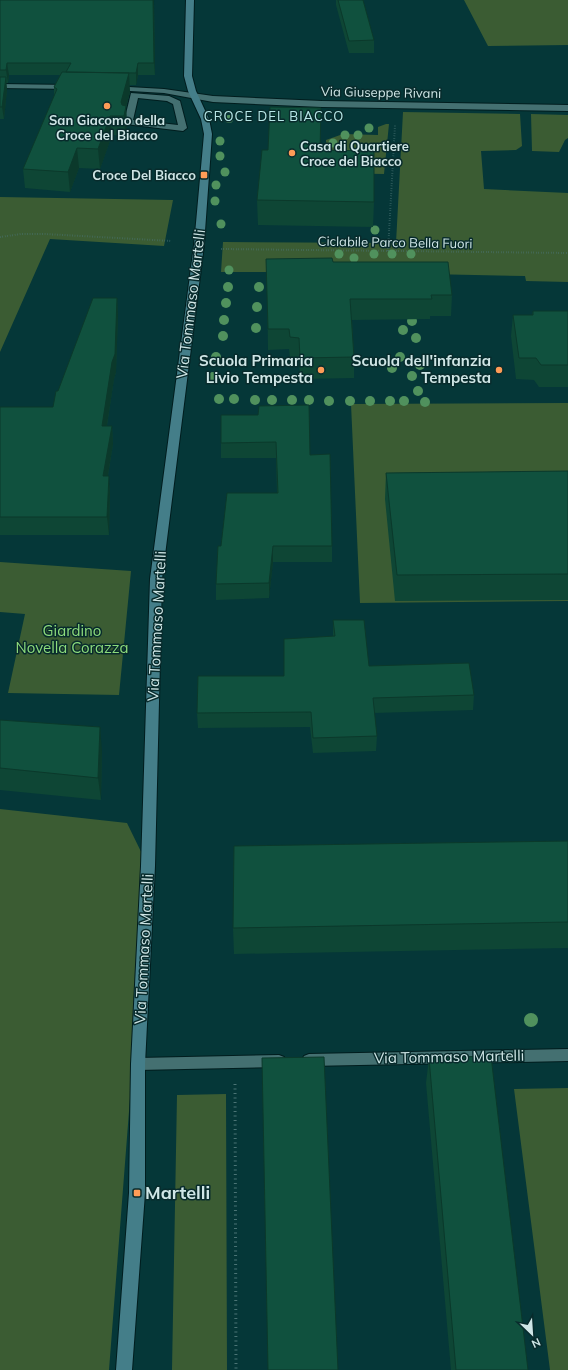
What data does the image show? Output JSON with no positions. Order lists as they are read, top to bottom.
{
  "streets": {
    "main road": ["Via Tommaso Martelli"],
    "street": ["Via Giuseppe Rivani"],
    "path": ["Ciclabile Parco Bella Fuori"]
  },
  "crossings": [
    ["Via Giuseppe Rivani", "Via Tommaso Martelli"]
  ],
  "districts": ["CROCE DEL BIACCO"],
  "parks": ["Giardino Novella Corazza"],
  "places": {
    "other": [
      "San Giacomo della Croce del Biacco",
      "Casa di Quartiere Croce del Biacco",
      "Scuola Primaria Livio Tempesta",
      "Scuola dell'infanzia Tempesta"
    ],
    "transit": ["Croce Del Biacco", "Martelli"]
  },
  "north": "bottom right"
}
